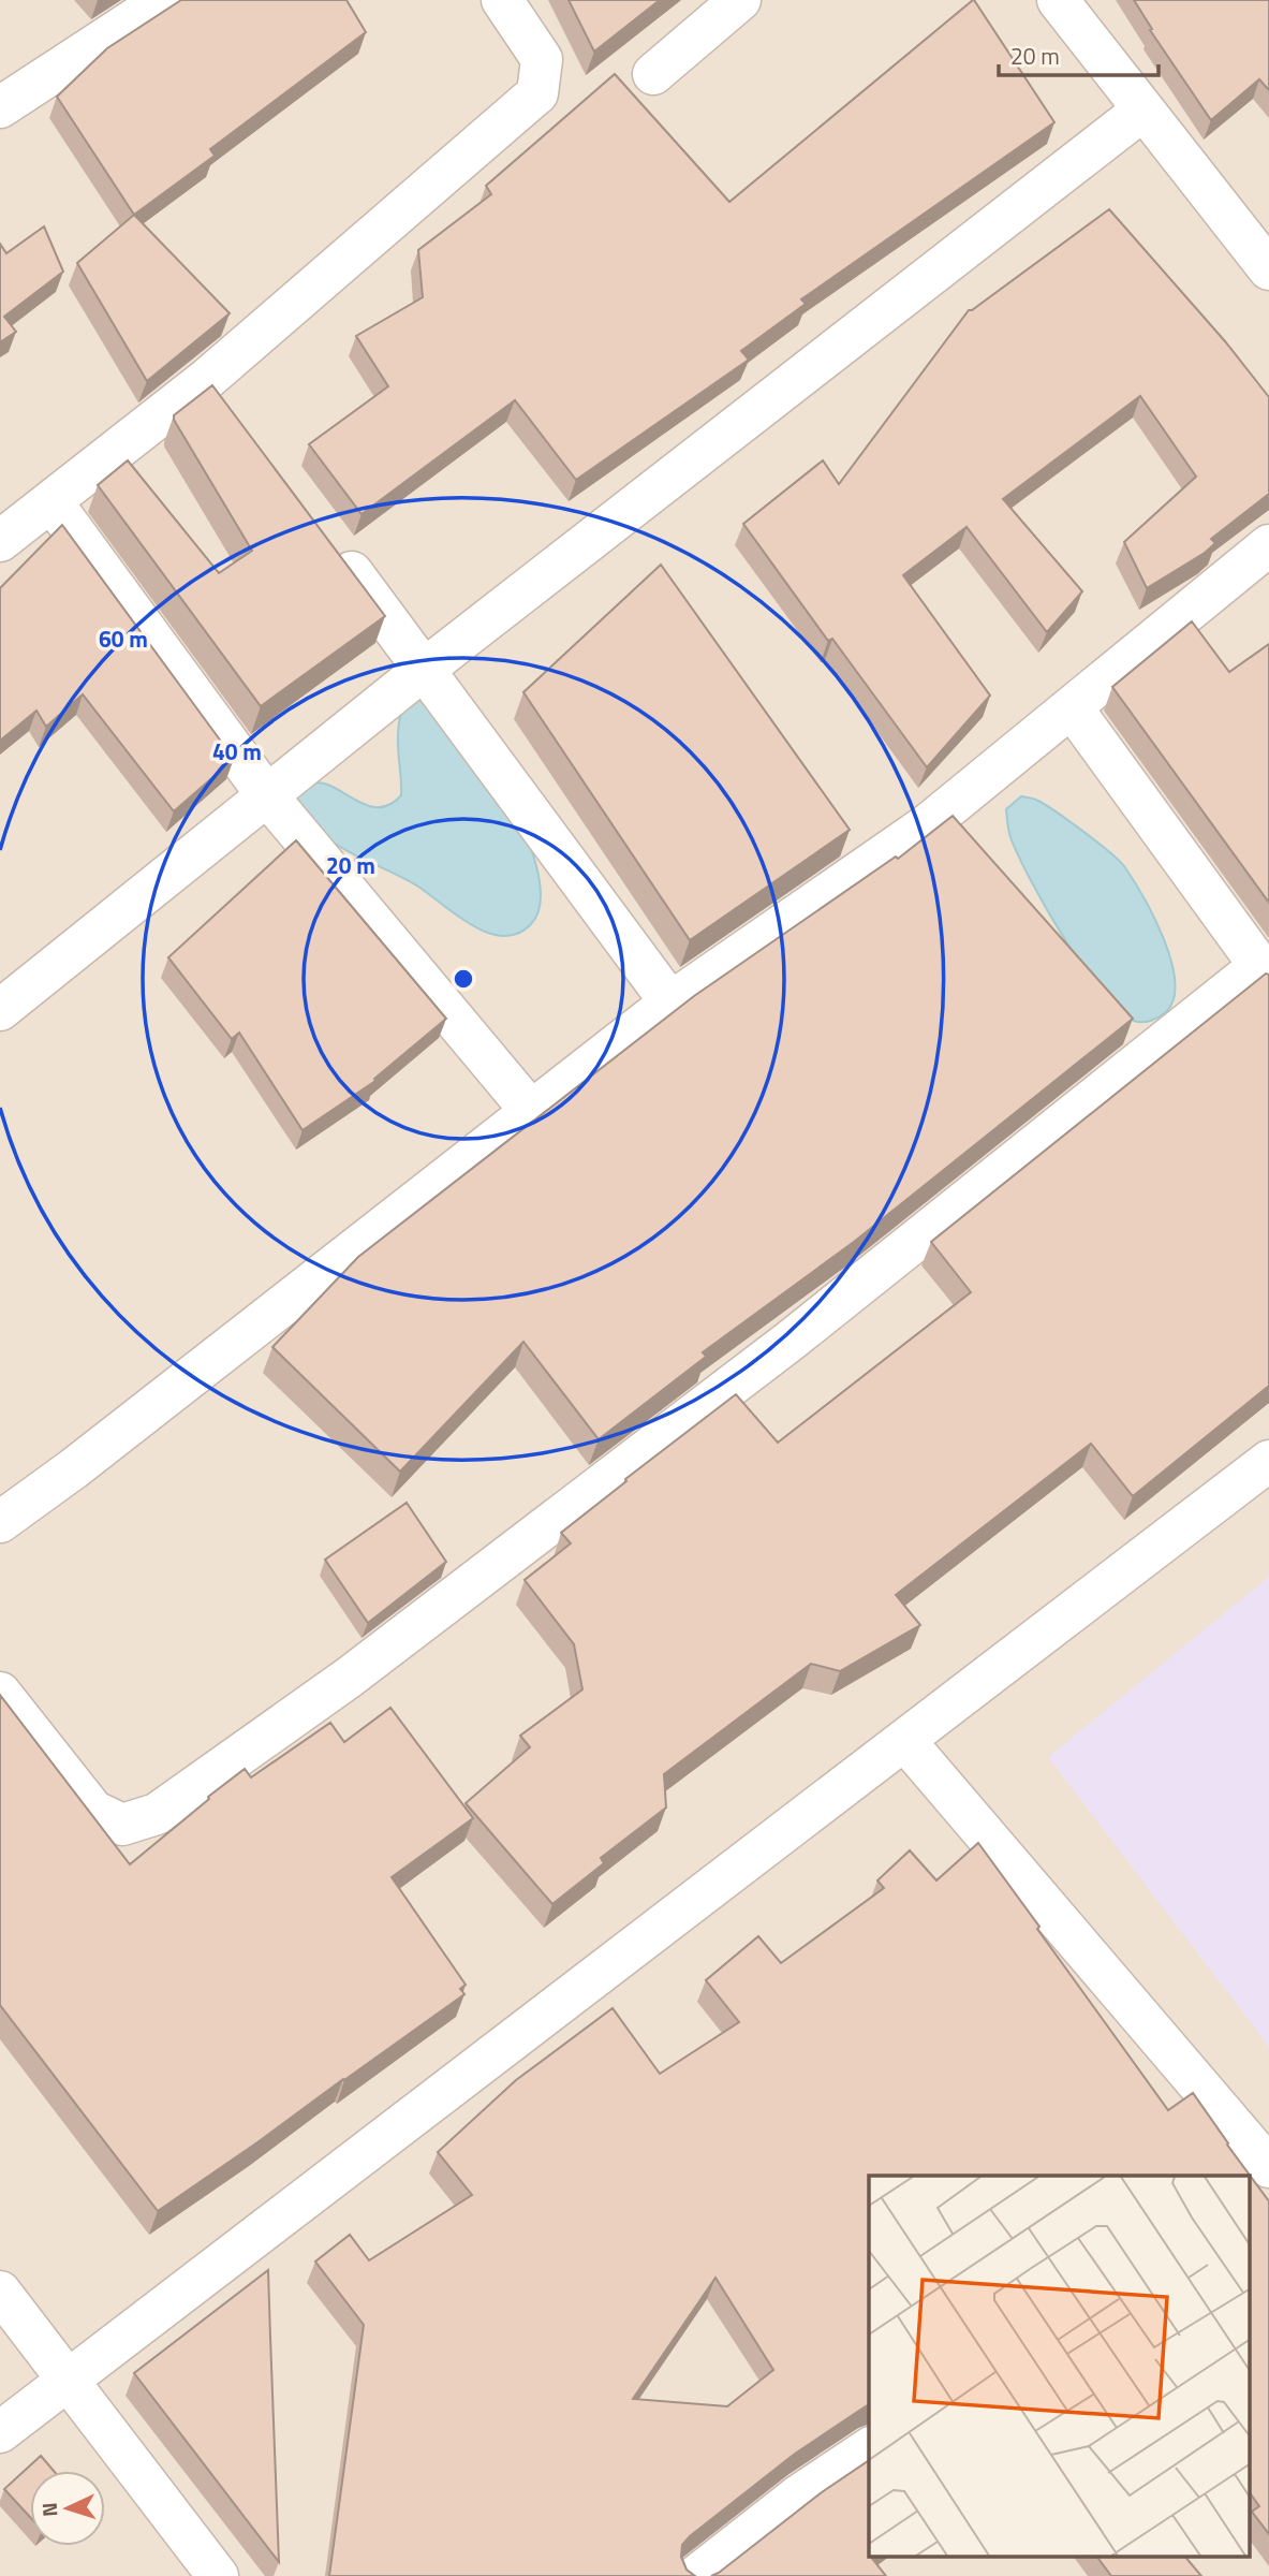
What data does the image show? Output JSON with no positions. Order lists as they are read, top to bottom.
{
  "scale_bar": "20 m",
  "north": "left",
  "rings": ["60 m", "40 m", "20 m"]
}
